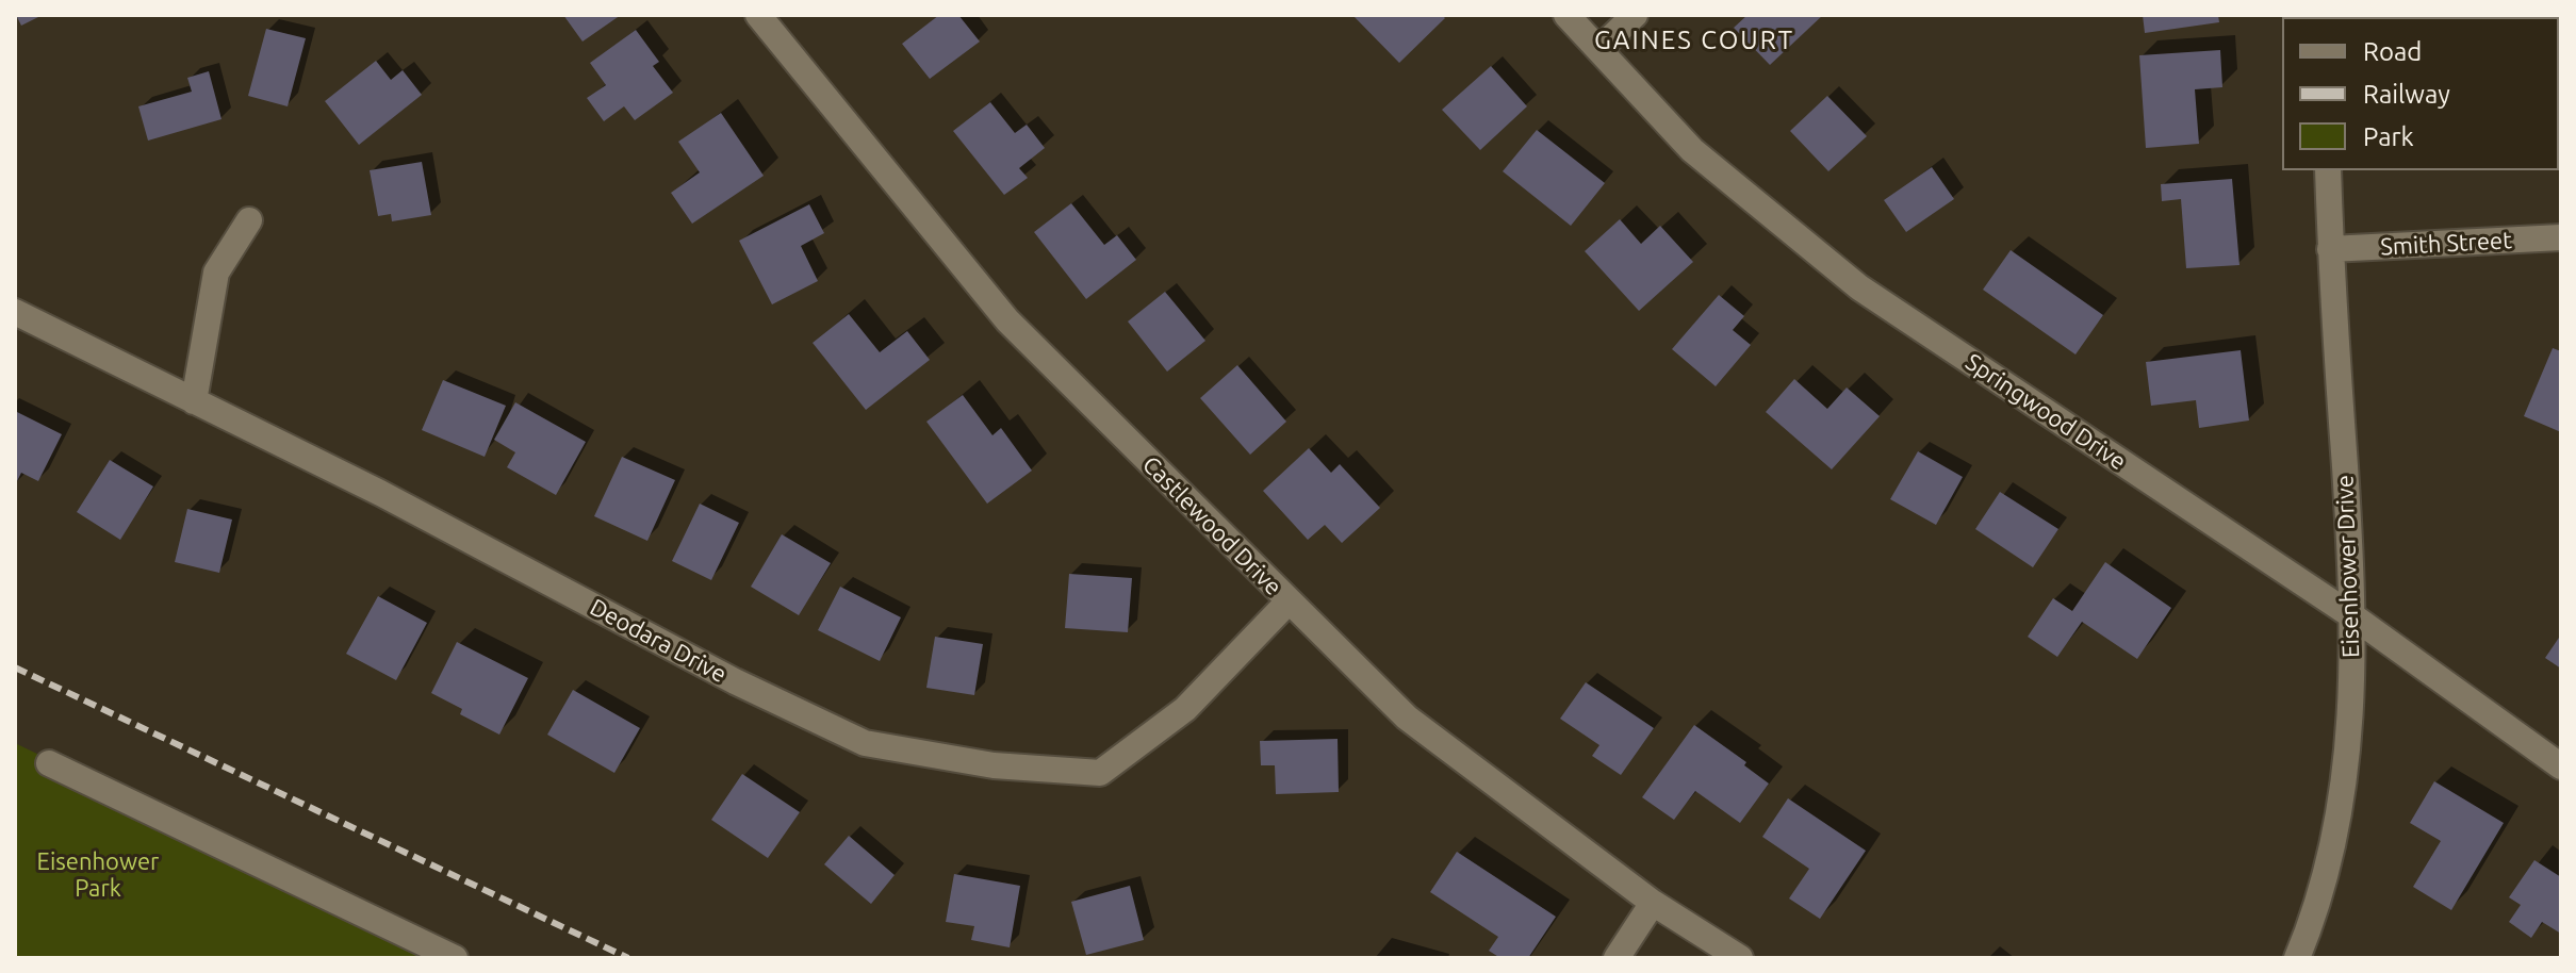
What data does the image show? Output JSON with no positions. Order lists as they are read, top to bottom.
{
  "streets": {
    "street": [
      "Smith Street",
      "Springwood Drive",
      "Castlewood Drive",
      "Eisenhower Drive",
      "Deodara Drive"
    ]
  },
  "crossings": [
    ["Smith Street", "Eisenhower Drive"],
    ["Springwood Drive", "Eisenhower Drive"],
    ["Castlewood Drive", "Deodara Drive"]
  ],
  "districts": ["GAINES COURT"],
  "parks": ["Eisenhower Park"],
  "legend": ["Road", "Railway", "Park"]
}
